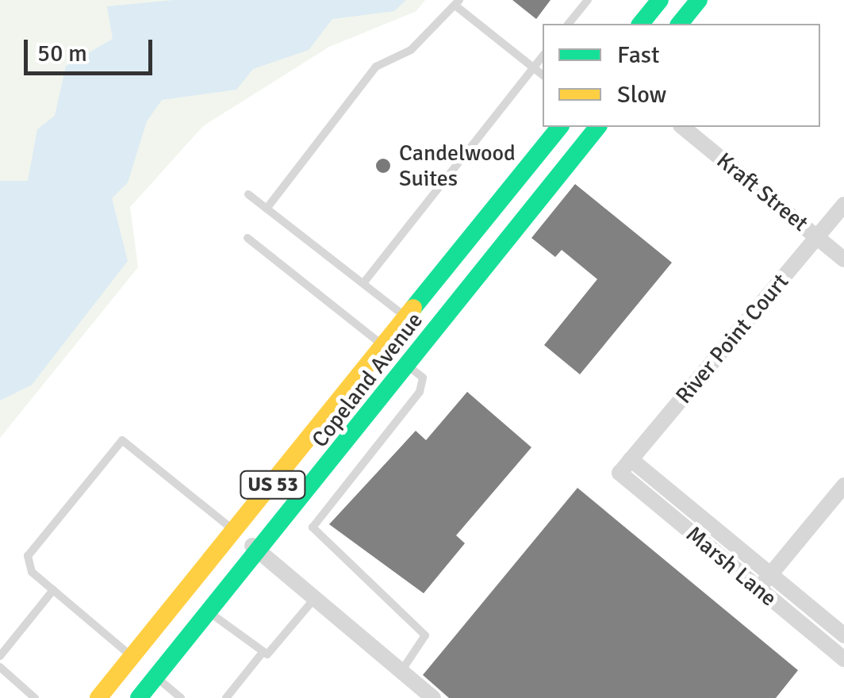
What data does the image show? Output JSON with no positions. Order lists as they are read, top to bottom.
{
  "streets": {
    "highway": ["Copeland Avenue", "US 53"],
    "street": ["Kraft Street", "River Point Court", "Marsh Lane"]
  },
  "crossings": [
    ["Kraft Street", "River Point Court"],
    ["River Point Court", "Marsh Lane"]
  ],
  "places": ["Candelwood Suites"],
  "legend": ["Fast", "Slow"],
  "scale_bar": "50 m"
}
